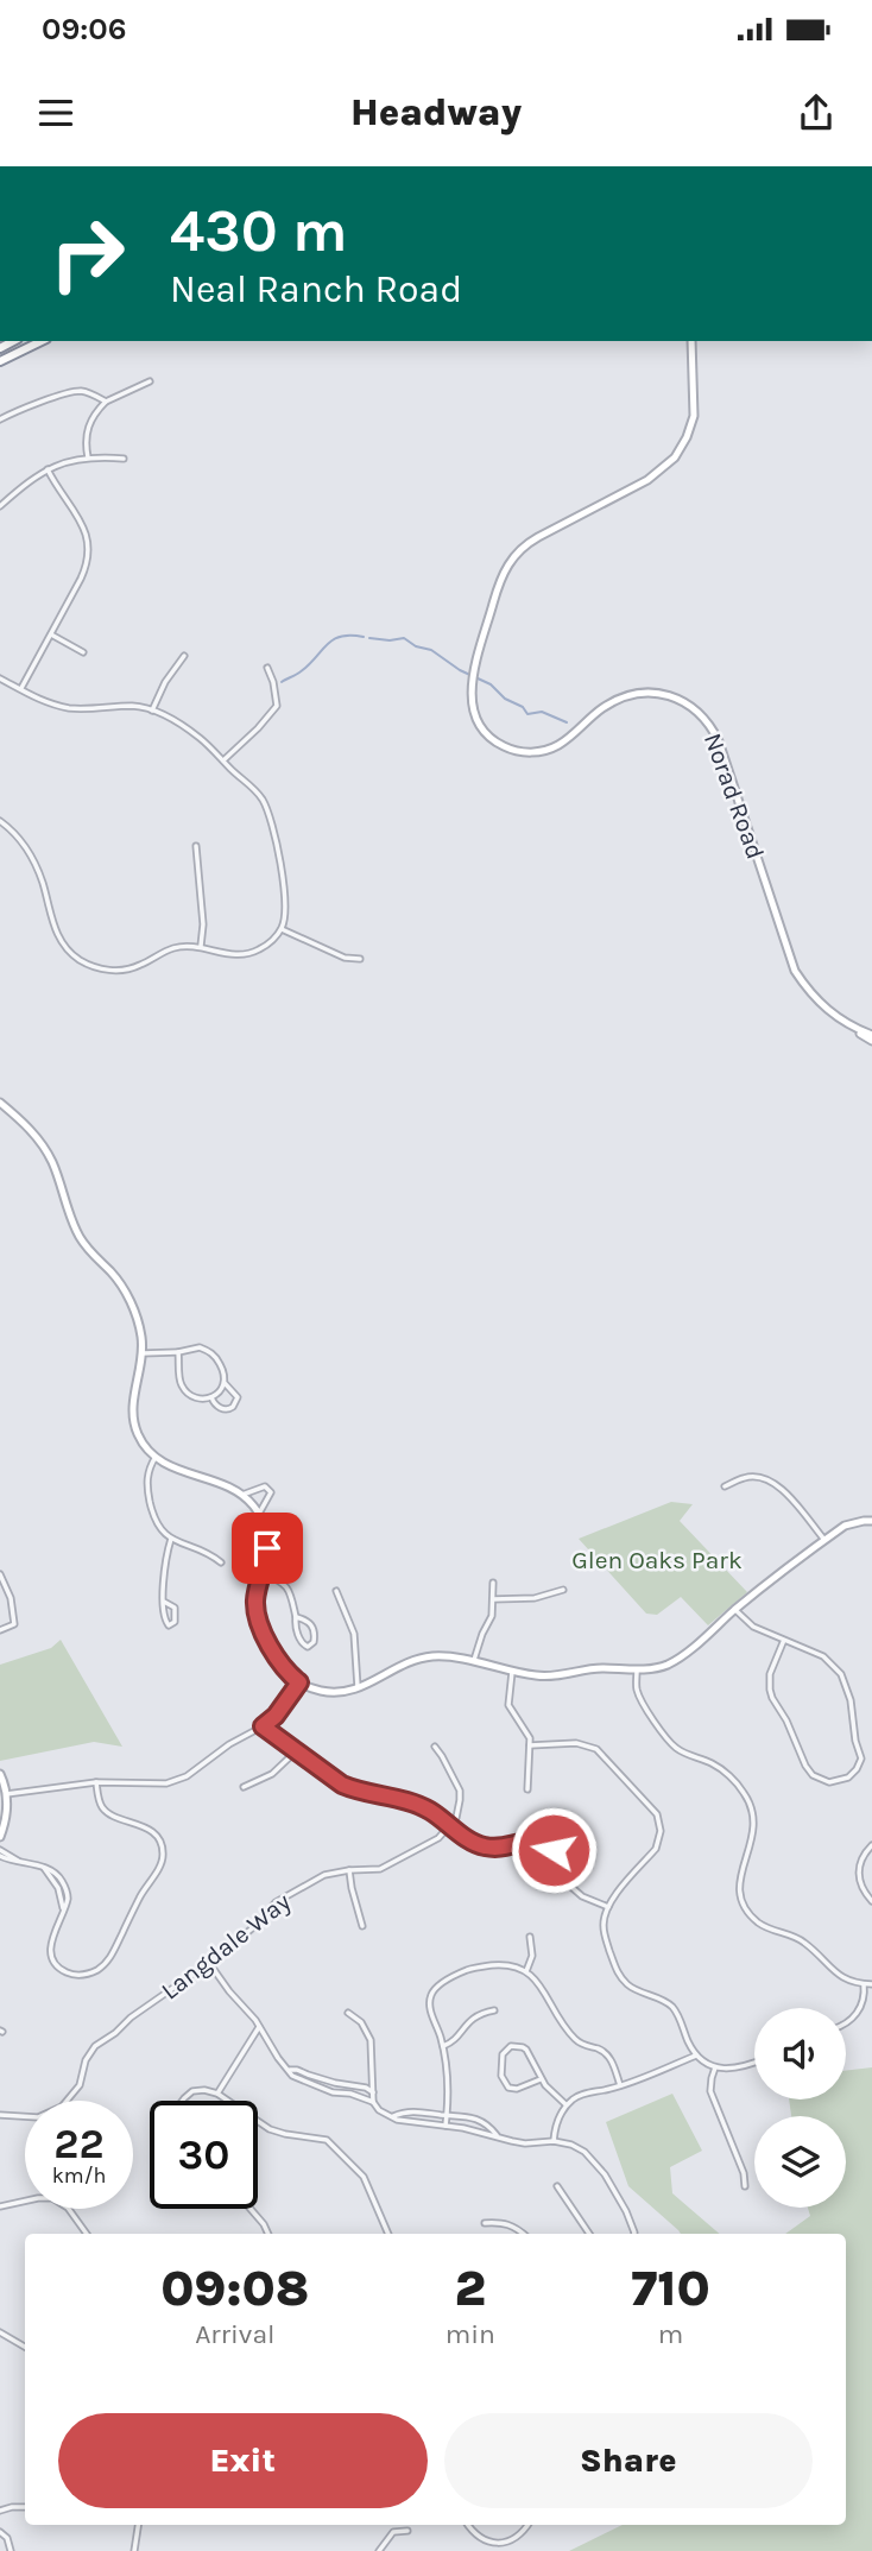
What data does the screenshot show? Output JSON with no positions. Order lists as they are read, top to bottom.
{
  "streets": {
    "street": ["Norad Road", "Langdale Way"]
  },
  "parks": ["Glen Oaks Park"],
  "page": {
    "status": "09:06",
    "header": "Headway",
    "turn": ["430 m", "Neal Ranch Road"],
    "speed": "22 km/h",
    "limit": "30",
    "eta": [
      "09:08",
      "Arrival",
      "2",
      "min",
      "710",
      "m"
    ],
    "buttons": ["Exit", "Share"]
  }
}
